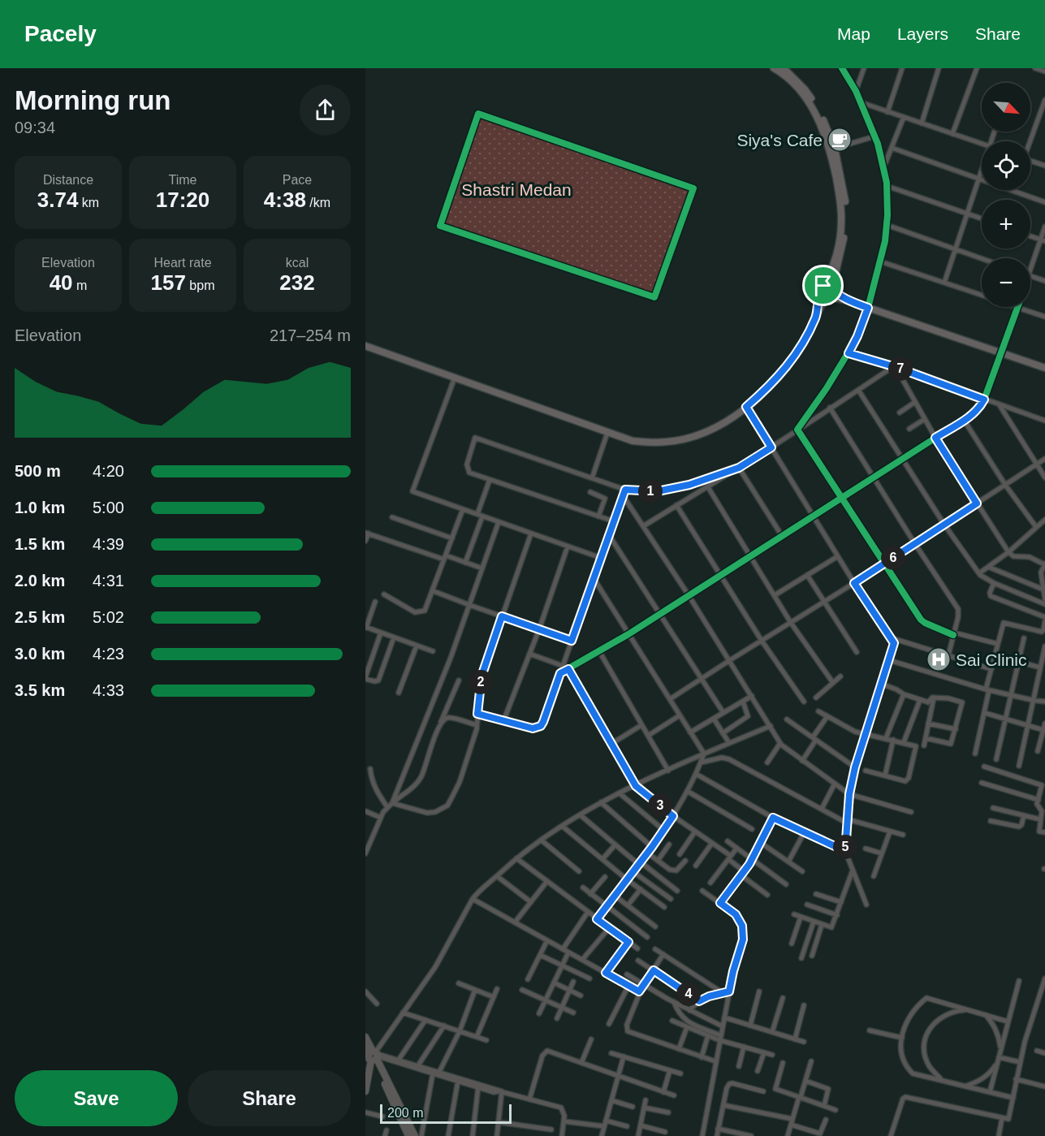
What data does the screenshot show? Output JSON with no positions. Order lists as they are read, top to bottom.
{
  "parks": ["Shastri Medan"],
  "places": {
    "cafe": ["Siya's Cafe"],
    "hospital": ["Sai Clinic"]
  },
  "scale_bar": "200 m",
  "north": "bottom right",
  "page": {
    "header": "Pacely",
    "nav": ["Map", "Layers", "Share"],
    "heading": ["Morning run", "09:34"],
    "map_buttons": ["+", "−"],
    "stats": [
      ["Distance", "3.74 km"],
      ["Time", "17:20"],
      ["Pace", "4:38 /km"],
      ["Elevation", "40 m"],
      ["Heart rate", "157 bpm"],
      ["kcal", "232"]
    ],
    "chart": ["Elevation", "217–254 m"],
    "pins": [
      "7",
      "1",
      "6",
      "2",
      "3",
      "5",
      "4"
    ],
    "list": [
      {
        "name": "500 m",
        "note": "4:20"
      },
      {
        "name": "1.0 km",
        "note": "5:00"
      },
      {
        "name": "1.5 km",
        "note": "4:39"
      },
      {
        "name": "2.0 km",
        "note": "4:31"
      },
      {
        "name": "2.5 km",
        "note": "5:02"
      },
      {
        "name": "3.0 km",
        "note": "4:23"
      },
      {
        "name": "3.5 km",
        "note": "4:33"
      }
    ],
    "buttons": ["Save", "Share"],
    "scale": "200 m"
  }
}
